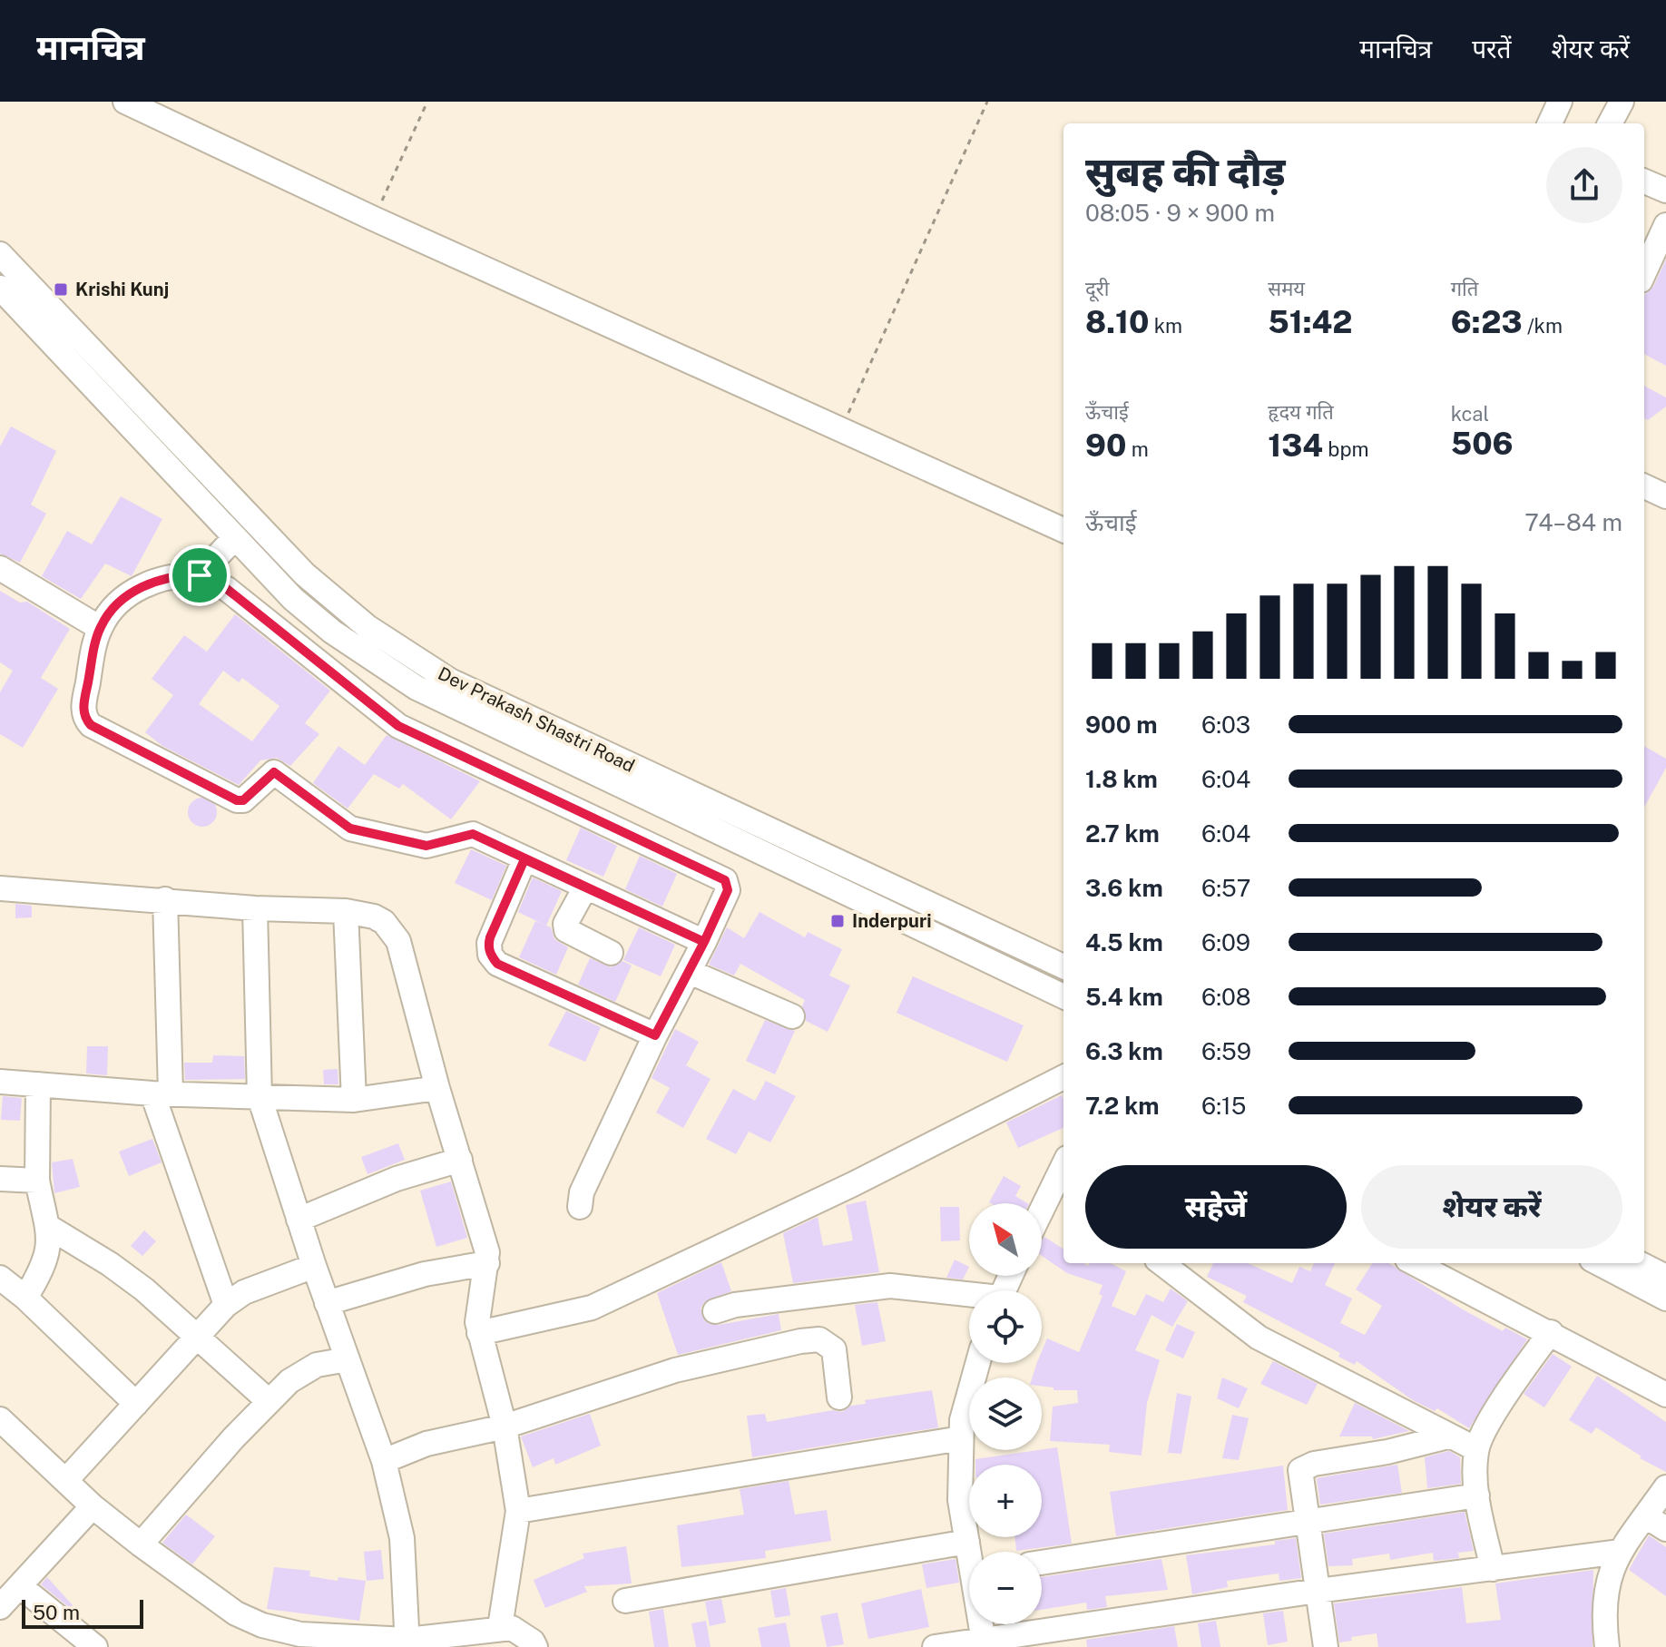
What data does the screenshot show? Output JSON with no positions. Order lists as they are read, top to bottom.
{
  "streets": {
    "street": ["Dev Prakash Shastri Road"]
  },
  "places": {
    "transit": ["Krishi Kunj", "Inderpuri"]
  },
  "scale_bar": "50 m",
  "north": "top left",
  "page": {
    "header": "मानचित्र",
    "nav": ["मानचित्र", "परतें", "शेयर करें"],
    "heading": ["सुबह की दौड़", "08:05 · 9 × 900 m"],
    "stats": [
      ["दूरी", "8.10 km"],
      ["समय", "51:42"],
      ["गति", "6:23 /km"],
      ["ऊँचाई", "90 m"],
      ["हृदय गति", "134 bpm"],
      ["kcal", "506"]
    ],
    "chart": ["ऊँचाई", "74–84 m"],
    "list": [
      {
        "name": "900 m",
        "note": "6:03"
      },
      {
        "name": "1.8 km",
        "note": "6:04"
      },
      {
        "name": "2.7 km",
        "note": "6:04"
      },
      {
        "name": "3.6 km",
        "note": "6:57"
      },
      {
        "name": "4.5 km",
        "note": "6:09"
      },
      {
        "name": "5.4 km",
        "note": "6:08"
      },
      {
        "name": "6.3 km",
        "note": "6:59"
      },
      {
        "name": "7.2 km",
        "note": "6:15"
      }
    ],
    "buttons": ["सहेजें", "शेयर करें"],
    "map_buttons": ["+", "−"],
    "scale": "50 m"
  }
}
